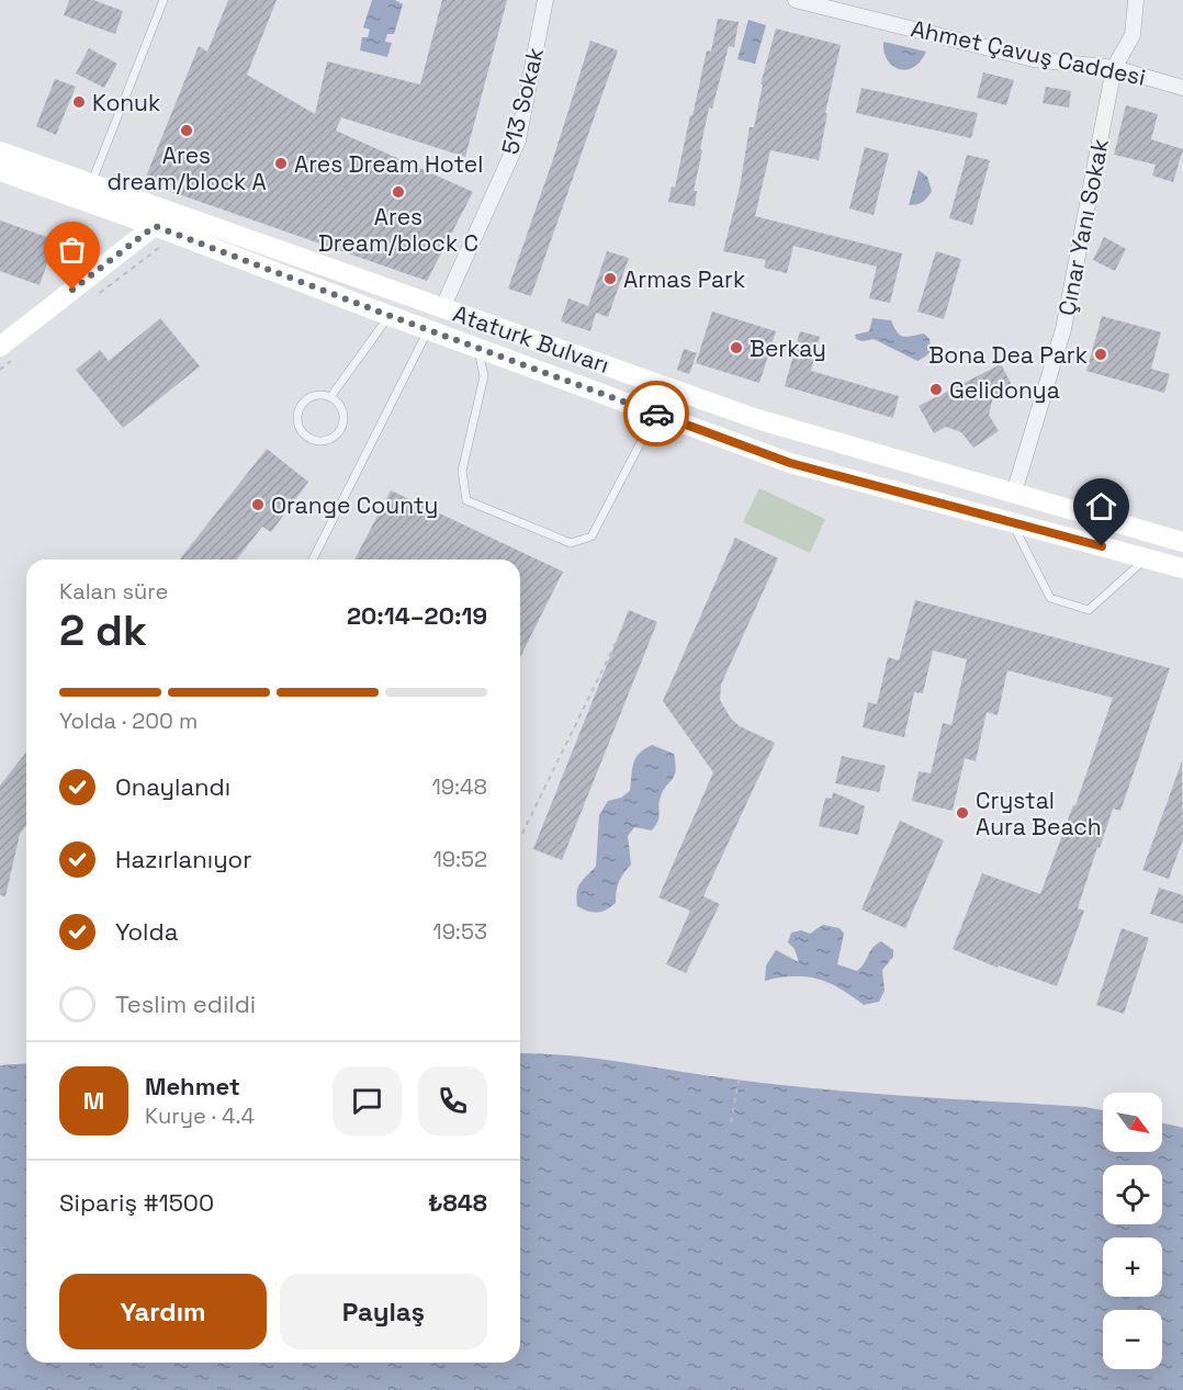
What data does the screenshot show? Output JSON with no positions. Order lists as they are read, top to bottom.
{
  "streets": {
    "main road": ["Ataturk Bulvarı"],
    "street": ["Ahmet Çavuş Caddesi", "513 Sokak", "Çınar Yanı Sokak"]
  },
  "crossings": [
    ["Ahmet Çavuş Caddesi", "Çınar Yanı Sokak"],
    ["513 Sokak", "Ataturk Bulvarı"],
    ["Çınar Yanı Sokak", "Ataturk Bulvarı"]
  ],
  "places": [
    "Konuk",
    "Ares dream/block A",
    "Ares Dream Hotel",
    "Ares Dream/block C",
    "Armas Park",
    "Berkay",
    "Bona Dea Park",
    "Gelidonya",
    "Orange County",
    "Crystal Aura Beach"
  ],
  "north": "bottom right",
  "page": {
    "heading": ["2 dk", "Kalan süre", "20:14–20:19"],
    "panel": [
      "Mehmet",
      "Kurye · 4.4",
      "Sipariş #1500",
      "₺848"
    ],
    "bar": "Yolda · 200 m",
    "list": [
      ["Onaylandı", "19:48"],
      ["Hazırlanıyor", "19:52"],
      ["Yolda", "19:53"],
      "Teslim edildi"
    ],
    "round": "M",
    "map_buttons": ["+", "−"],
    "buttons": ["Yardım", "Paylaş"]
  }
}
